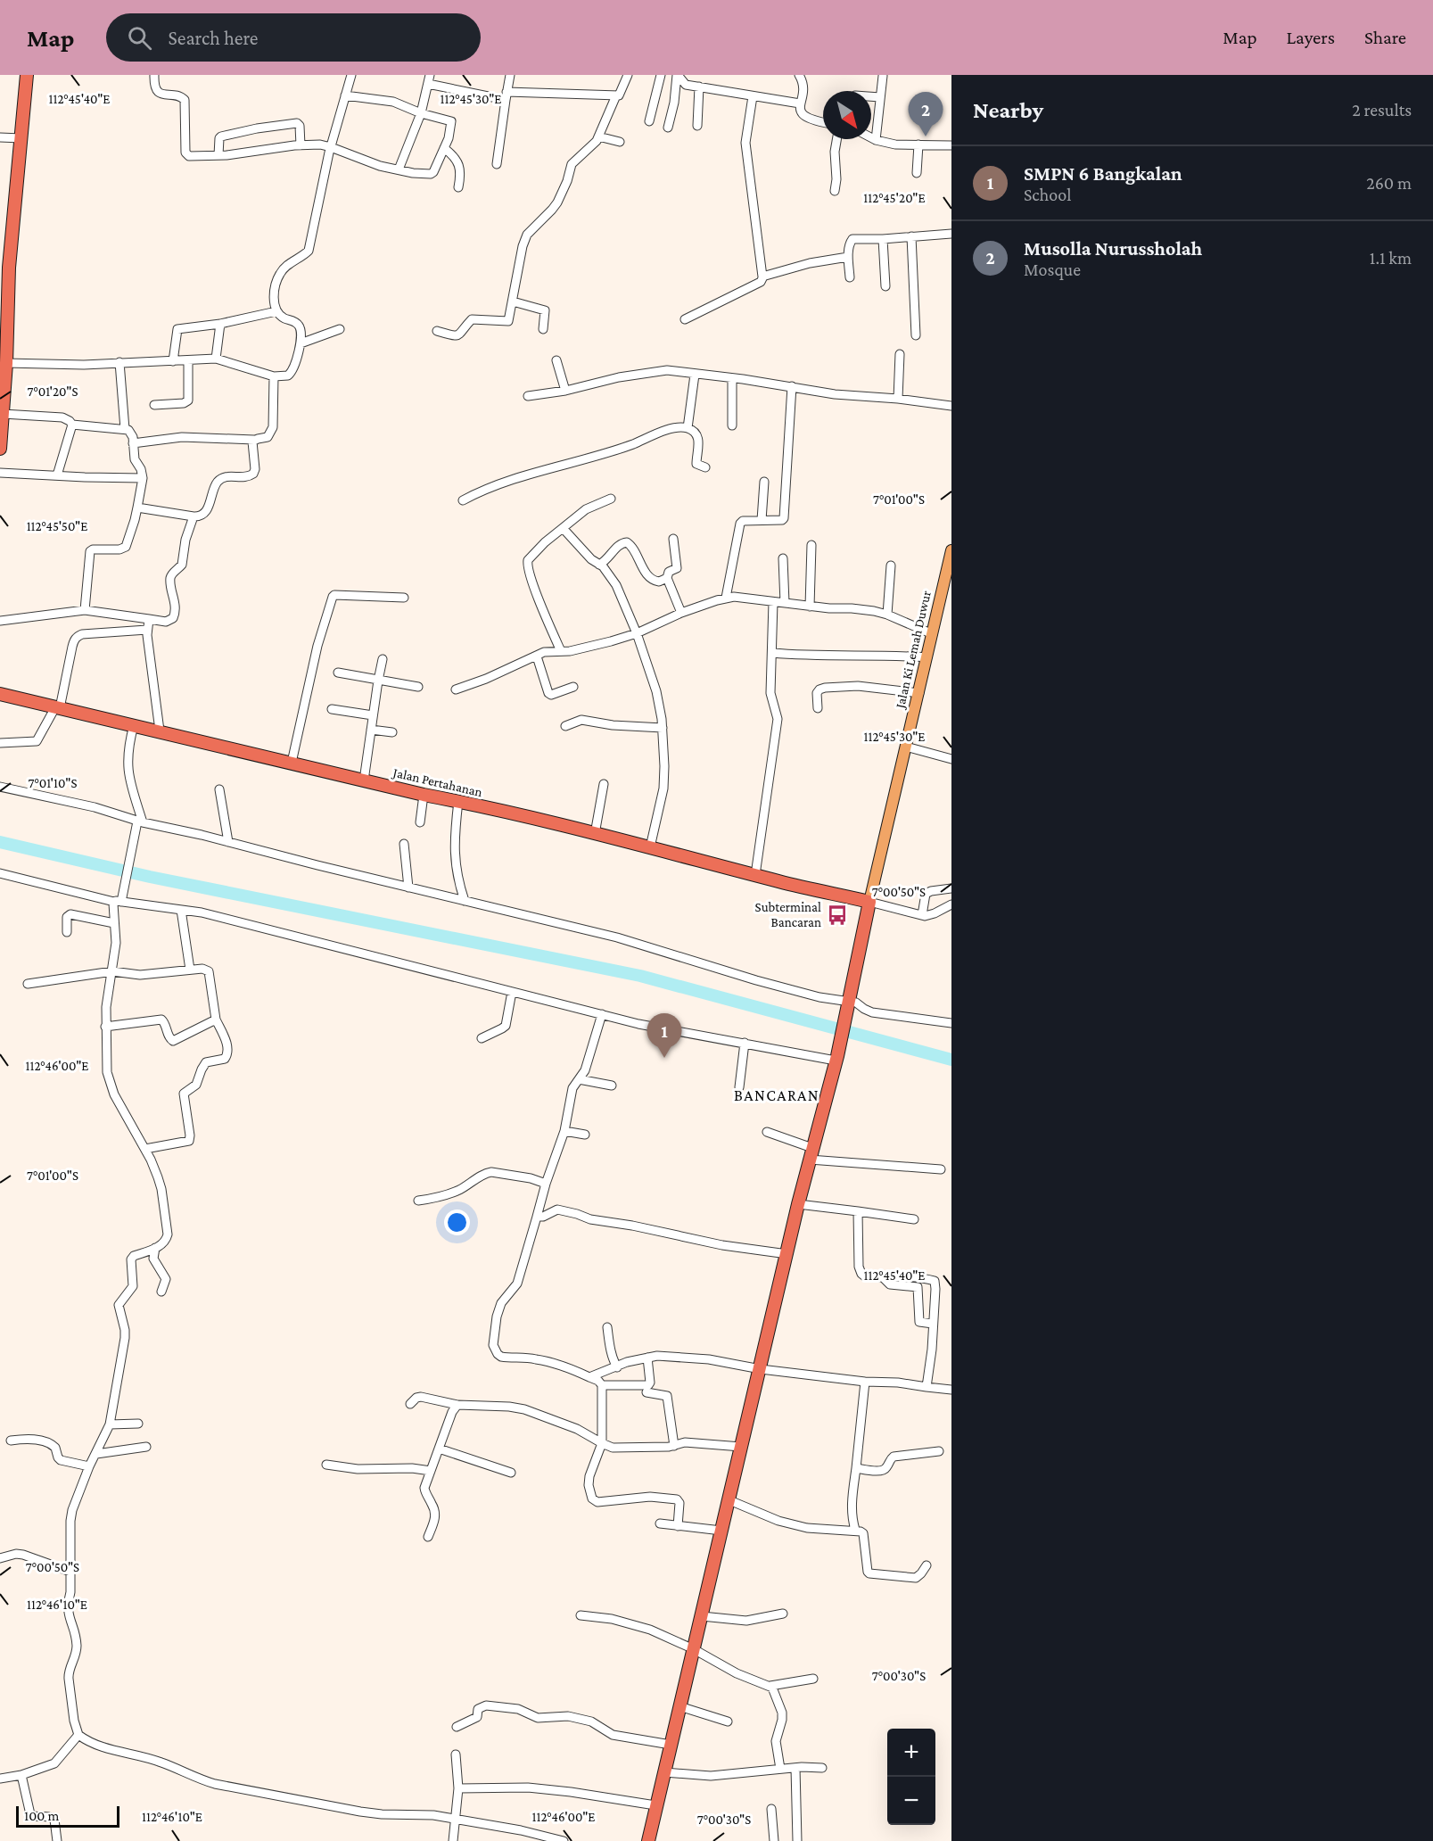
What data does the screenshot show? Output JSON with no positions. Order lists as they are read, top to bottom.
{
  "streets": {
    "highway": ["Jalan Ki Lemah Duwur", "Jalan Pertahanan"]
  },
  "crossings": [
    ["Jalan Ki Lemah Duwur", "Jalan Pertahanan"]
  ],
  "districts": ["BANCARAN"],
  "places": {
    "bus stop": ["Subterminal Bancaran"]
  },
  "scale_bar": "100 m",
  "north": "bottom right",
  "page": {
    "header": "Map",
    "search": "Search here",
    "nav": ["Map", "Layers", "Share"],
    "heading": ["Nearby", "2 results"],
    "pins": ["2", "1"],
    "list": [
      {
        "mark": "1",
        "name": "SMPN 6 Bangkalan",
        "note": "School",
        "value": "260 m"
      },
      {
        "mark": "2",
        "name": "Musolla Nurussholah",
        "note": "Mosque",
        "value": "1.1 km"
      }
    ],
    "map_buttons": ["+", "−"],
    "scale": "100 m"
  },
  "coordinates": [
    "112°45'40\"E",
    "112°45'30\"E",
    "112°45'20\"E",
    "7°01'20\"S",
    "7°01'00\"S",
    "112°45'50\"E",
    "7°01'10\"S",
    "7°00'50\"S",
    "112°46'00\"E",
    "112°46'10\"E",
    "7°00'30\"S"
  ]
}
